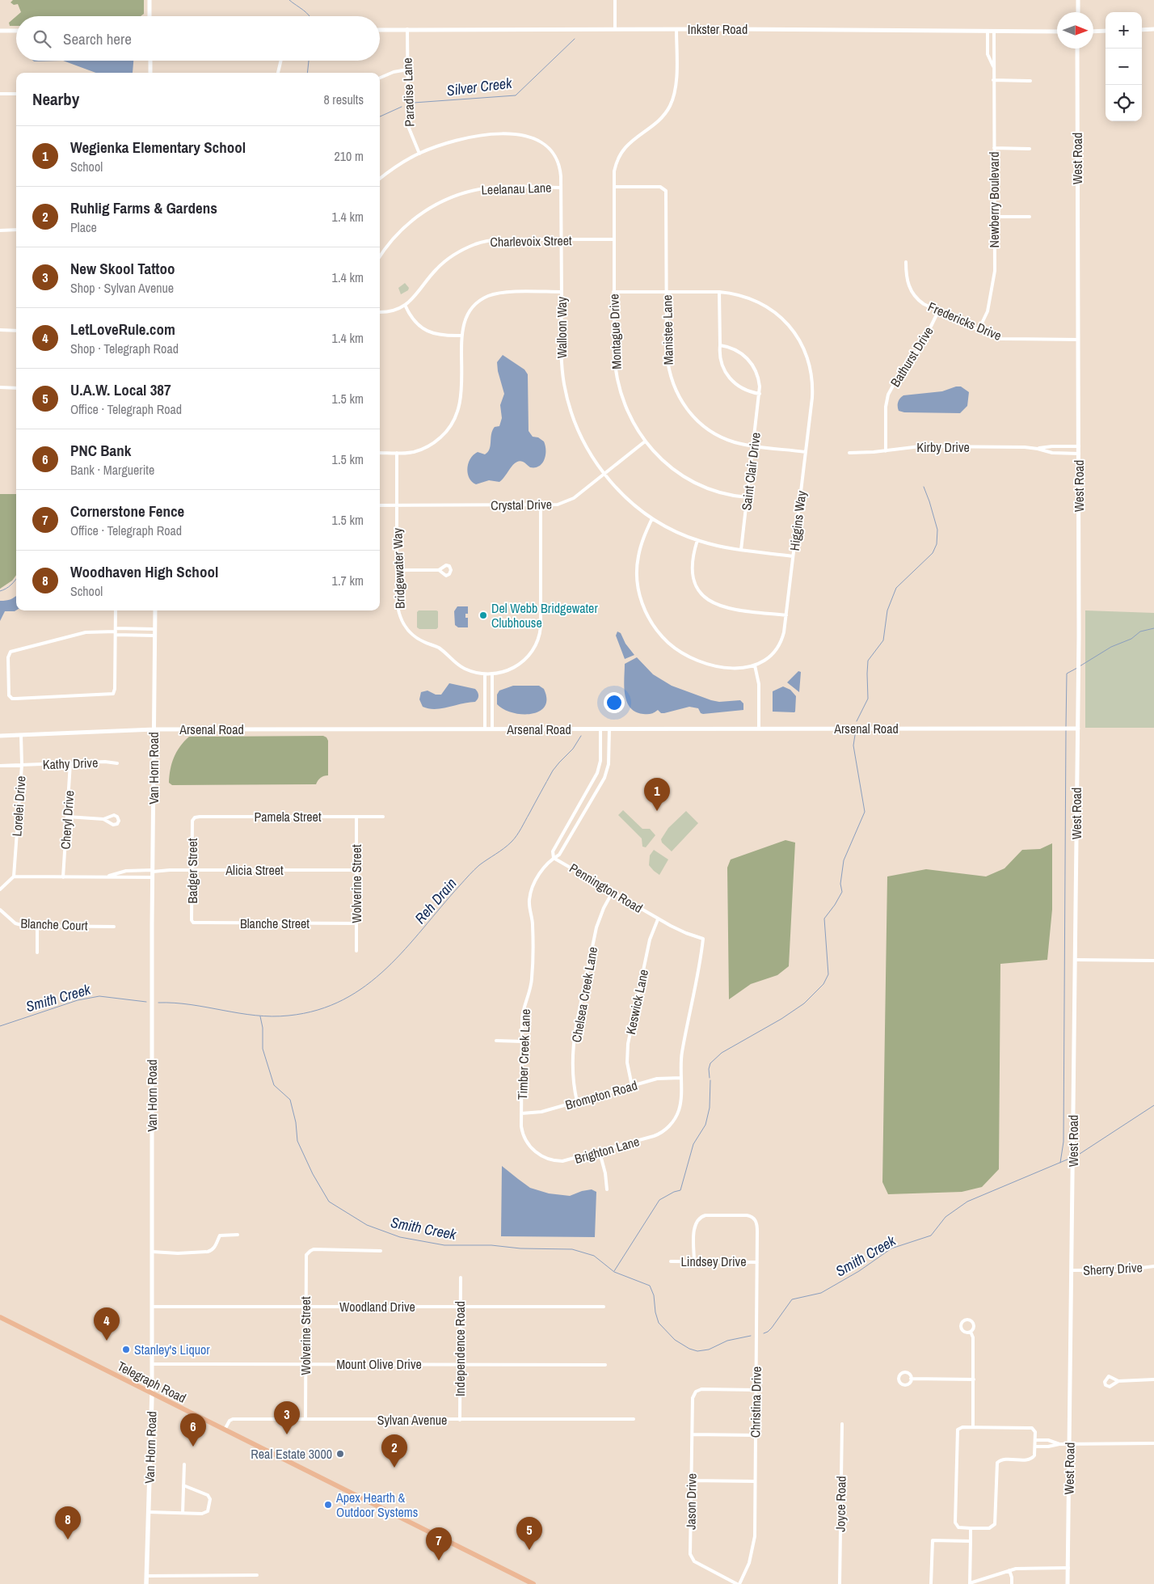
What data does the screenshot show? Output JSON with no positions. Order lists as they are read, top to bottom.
{
  "streets": {
    "main road": ["Van Horn Road", "Telegraph Road"],
    "street": [
      "Inkster Road",
      "Paradise Lane",
      "West Road",
      "Leelanau Lane",
      "Newberry Boulevard",
      "Charlevoix Street",
      "Fredericks Drive",
      "Walloon Way",
      "Manistee Lane",
      "Montague Drive",
      "Bathurst Drive",
      "Kirby Drive",
      "Saint Clair Drive",
      "Crystal Drive",
      "Higgins Way",
      "Bridgewater Way",
      "Arsenal Road",
      "Kathy Drive",
      "Lorelei Drive",
      "Pamela Street",
      "Cheryl Drive",
      "Alicia Street",
      "Badger Street",
      "Wolverine Street",
      "Pennington Road",
      "Blanche Street",
      "Blanche Court",
      "Chelsea Creek Lane",
      "Keswick Lane",
      "Timber Creek Lane",
      "Brompton Road",
      "Brighton Lane",
      "Lindsey Drive",
      "Sherry Drive",
      "Woodland Drive",
      "Independence Road",
      "Mount Olive Drive",
      "Christina Drive",
      "Sylvan Avenue",
      "Jason Drive",
      "Joyce Road"
    ]
  },
  "crossings": [
    ["Inkster Road", "Paradise Lane"],
    ["Inkster Road", "Newberry Boulevard"],
    ["Inkster Road", "Montague Drive"],
    ["Paradise Lane", "Walloon Way"],
    ["West Road", "Fredericks Drive"],
    ["West Road", "Kirby Drive"],
    ["West Road", "Arsenal Road"],
    ["West Road", "Sherry Drive"],
    ["Leelanau Lane", "Walloon Way"],
    ["Newberry Boulevard", "Fredericks Drive"],
    ["Charlevoix Street", "Walloon Way"],
    ["Charlevoix Street", "Montague Drive"],
    ["Fredericks Drive", "Bathurst Drive"],
    ["Walloon Way", "Saint Clair Drive"],
    ["Walloon Way", "Crystal Drive"],
    ["Walloon Way", "Higgins Way"],
    ["Manistee Lane", "Montague Drive"],
    ["Manistee Lane", "Saint Clair Drive"],
    ["Manistee Lane", "Higgins Way"],
    ["Montague Drive", "Saint Clair Drive"],
    ["Montague Drive", "Crystal Drive"],
    ["Montague Drive", "Higgins Way"],
    ["Bathurst Drive", "Kirby Drive"],
    ["Crystal Drive", "Bridgewater Way"],
    ["Arsenal Road", "Van Horn Road"],
    ["Arsenal Road", "Lorelei Drive"],
    ["Arsenal Road", "Timber Creek Lane"],
    ["Kathy Drive", "Lorelei Drive"],
    ["Kathy Drive", "Cheryl Drive"],
    ["Van Horn Road", "Alicia Street"],
    ["Van Horn Road", "Woodland Drive"],
    ["Van Horn Road", "Mount Olive Drive"],
    ["Van Horn Road", "Telegraph Road"],
    ["Lorelei Drive", "Alicia Street"],
    ["Pamela Street", "Badger Street"],
    ["Pamela Street", "Wolverine Street"],
    ["Cheryl Drive", "Alicia Street"],
    ["Alicia Street", "Badger Street"],
    ["Alicia Street", "Wolverine Street"],
    ["Badger Street", "Blanche Street"],
    ["Wolverine Street", "Blanche Street"],
    ["Wolverine Street", "Woodland Drive"],
    ["Wolverine Street", "Mount Olive Drive"],
    ["Wolverine Street", "Sylvan Avenue"],
    ["Pennington Road", "Chelsea Creek Lane"],
    ["Pennington Road", "Keswick Lane"],
    ["Pennington Road", "Timber Creek Lane"],
    ["Pennington Road", "Brompton Road"],
    ["Pennington Road", "Brighton Lane"],
    ["Chelsea Creek Lane", "Brompton Road"],
    ["Keswick Lane", "Brompton Road"],
    ["Timber Creek Lane", "Brompton Road"],
    ["Timber Creek Lane", "Brighton Lane"],
    ["Brompton Road", "Brighton Lane"],
    ["Lindsey Drive", "Christina Drive"],
    ["Woodland Drive", "Independence Road"],
    ["Independence Road", "Mount Olive Drive"],
    ["Independence Road", "Sylvan Avenue"],
    ["Telegraph Road", "Sylvan Avenue"],
    ["Christina Drive", "Jason Drive"]
  ],
  "water": ["Silver Creek", "Reh Drain", "Smith Creek"],
  "places": [
    "Del Webb Bridgewater Clubhouse",
    "Stanley's Liquor",
    "Real Estate 3000",
    "Apex Hearth & Outdoor Systems"
  ],
  "north": "right",
  "page": {
    "map_buttons": ["+", "−"],
    "search": "Search here",
    "heading": ["Nearby", "8 results"],
    "list": [
      {
        "mark": "1",
        "name": "Wegienka Elementary School",
        "note": "School",
        "value": "210 m"
      },
      {
        "mark": "2",
        "name": "Ruhlig Farms & Gardens",
        "note": "Place",
        "value": "1.4 km"
      },
      {
        "mark": "3",
        "name": "New Skool Tattoo",
        "note": "Shop · Sylvan Avenue",
        "value": "1.4 km"
      },
      {
        "mark": "4",
        "name": "LetLoveRule.com",
        "note": "Shop · Telegraph Road",
        "value": "1.4 km"
      },
      {
        "mark": "5",
        "name": "U.A.W. Local 387",
        "note": "Office · Telegraph Road",
        "value": "1.5 km"
      },
      {
        "mark": "6",
        "name": "PNC Bank",
        "note": "Bank · Marguerite",
        "value": "1.5 km"
      },
      {
        "mark": "7",
        "name": "Cornerstone Fence",
        "note": "Office · Telegraph Road",
        "value": "1.5 km"
      },
      {
        "mark": "8",
        "name": "Woodhaven High School",
        "note": "School",
        "value": "1.7 km"
      }
    ],
    "pins": [
      "1",
      "4",
      "3",
      "6",
      "2",
      "8",
      "5",
      "7"
    ]
  }
}
